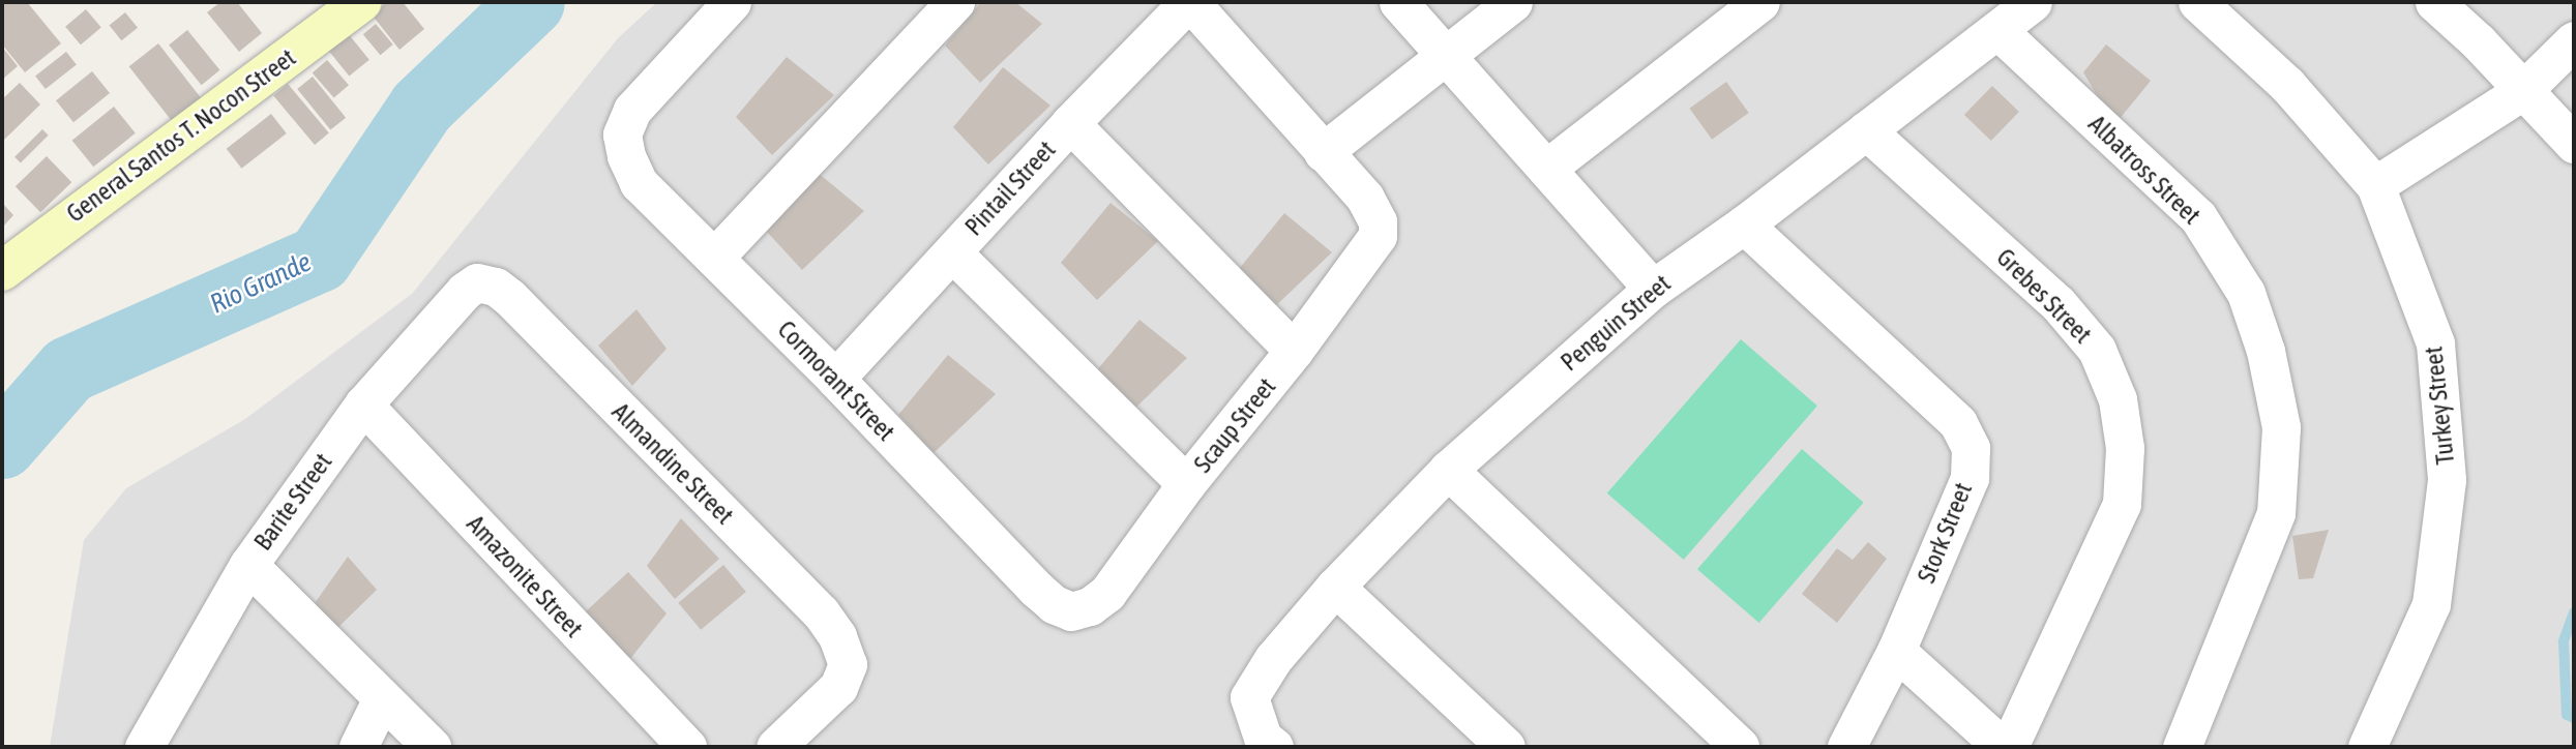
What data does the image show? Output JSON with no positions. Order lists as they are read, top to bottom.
{
  "streets": {
    "main road": ["General Santos T. Nocon Street"],
    "street": [
      "Albatross Street",
      "Pintail Street",
      "Grebes Street",
      "Penguin Street",
      "Cormorant Street",
      "Turkey Street",
      "Scaup Street",
      "Almandine Street",
      "Barite Street",
      "Stork Street",
      "Amazonite Street"
    ]
  },
  "crossings": [
    ["Albatross Street", "Penguin Street"],
    ["Pintail Street", "Cormorant Street"],
    ["Grebes Street", "Penguin Street"],
    ["Penguin Street", "Stork Street"],
    ["Cormorant Street", "Scaup Street"],
    ["Almandine Street", "Barite Street"],
    ["Barite Street", "Amazonite Street"]
  ],
  "water": ["Rio Grande"]
}
